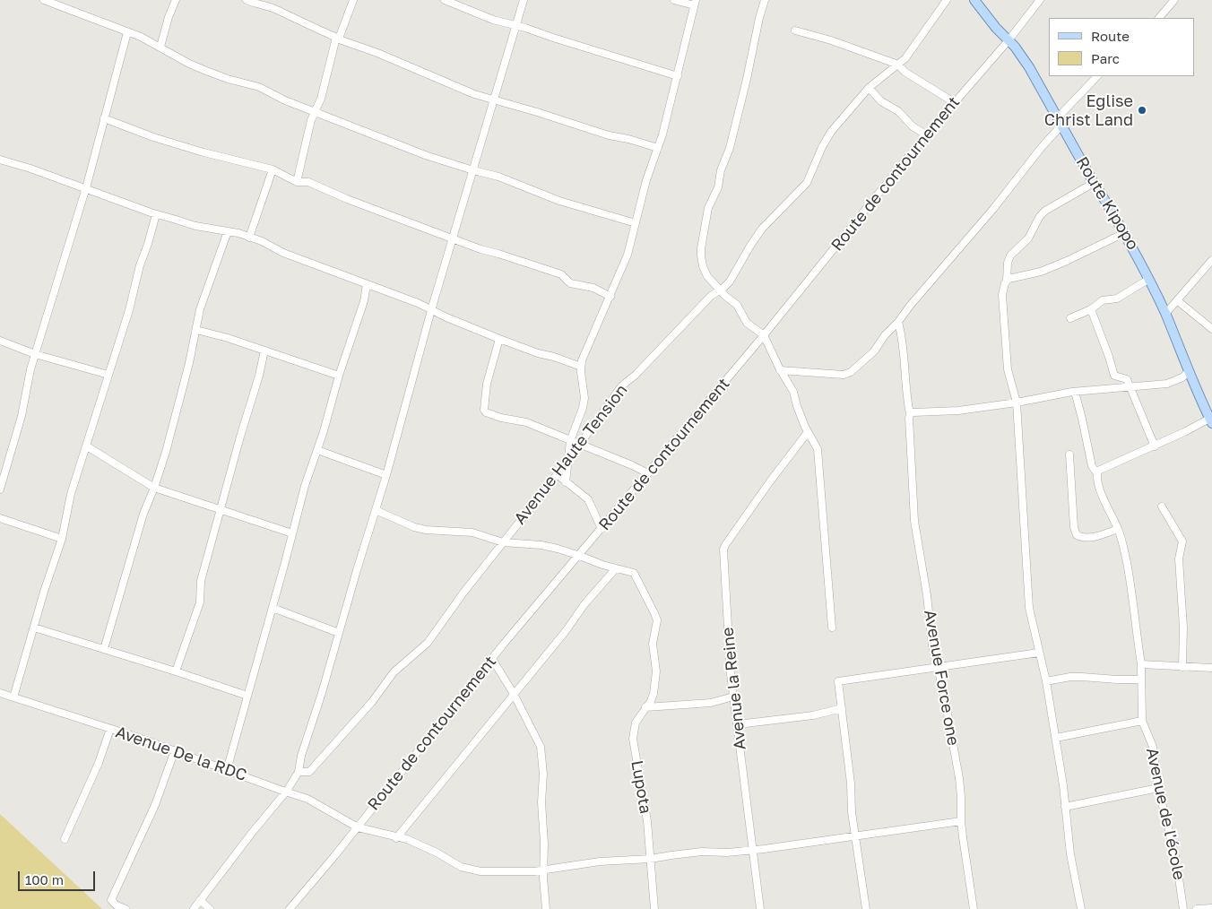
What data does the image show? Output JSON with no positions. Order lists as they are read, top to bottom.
{
  "streets": {
    "main road": ["Route Kipopo"],
    "street": [
      "Route de contournement",
      "Avenue Haute Tension",
      "Avenue Force one",
      "Avenue la Reine",
      "Avenue De la RDC",
      "Lupota",
      "Avenue de l'école"
    ]
  },
  "crossings": [
    ["Route de contournement", "Route Kipopo"],
    ["Route de contournement", "Avenue De la RDC"],
    ["Route de contournement", "Lupota"],
    ["Avenue Haute Tension", "Lupota"],
    ["Avenue Force one", "Avenue De la RDC"],
    ["Avenue la Reine", "Avenue De la RDC"],
    ["Avenue De la RDC", "Lupota"]
  ],
  "places": ["Eglise Christ Land"],
  "legend": ["Route", "Parc"],
  "scale_bar": "100 m"
}
